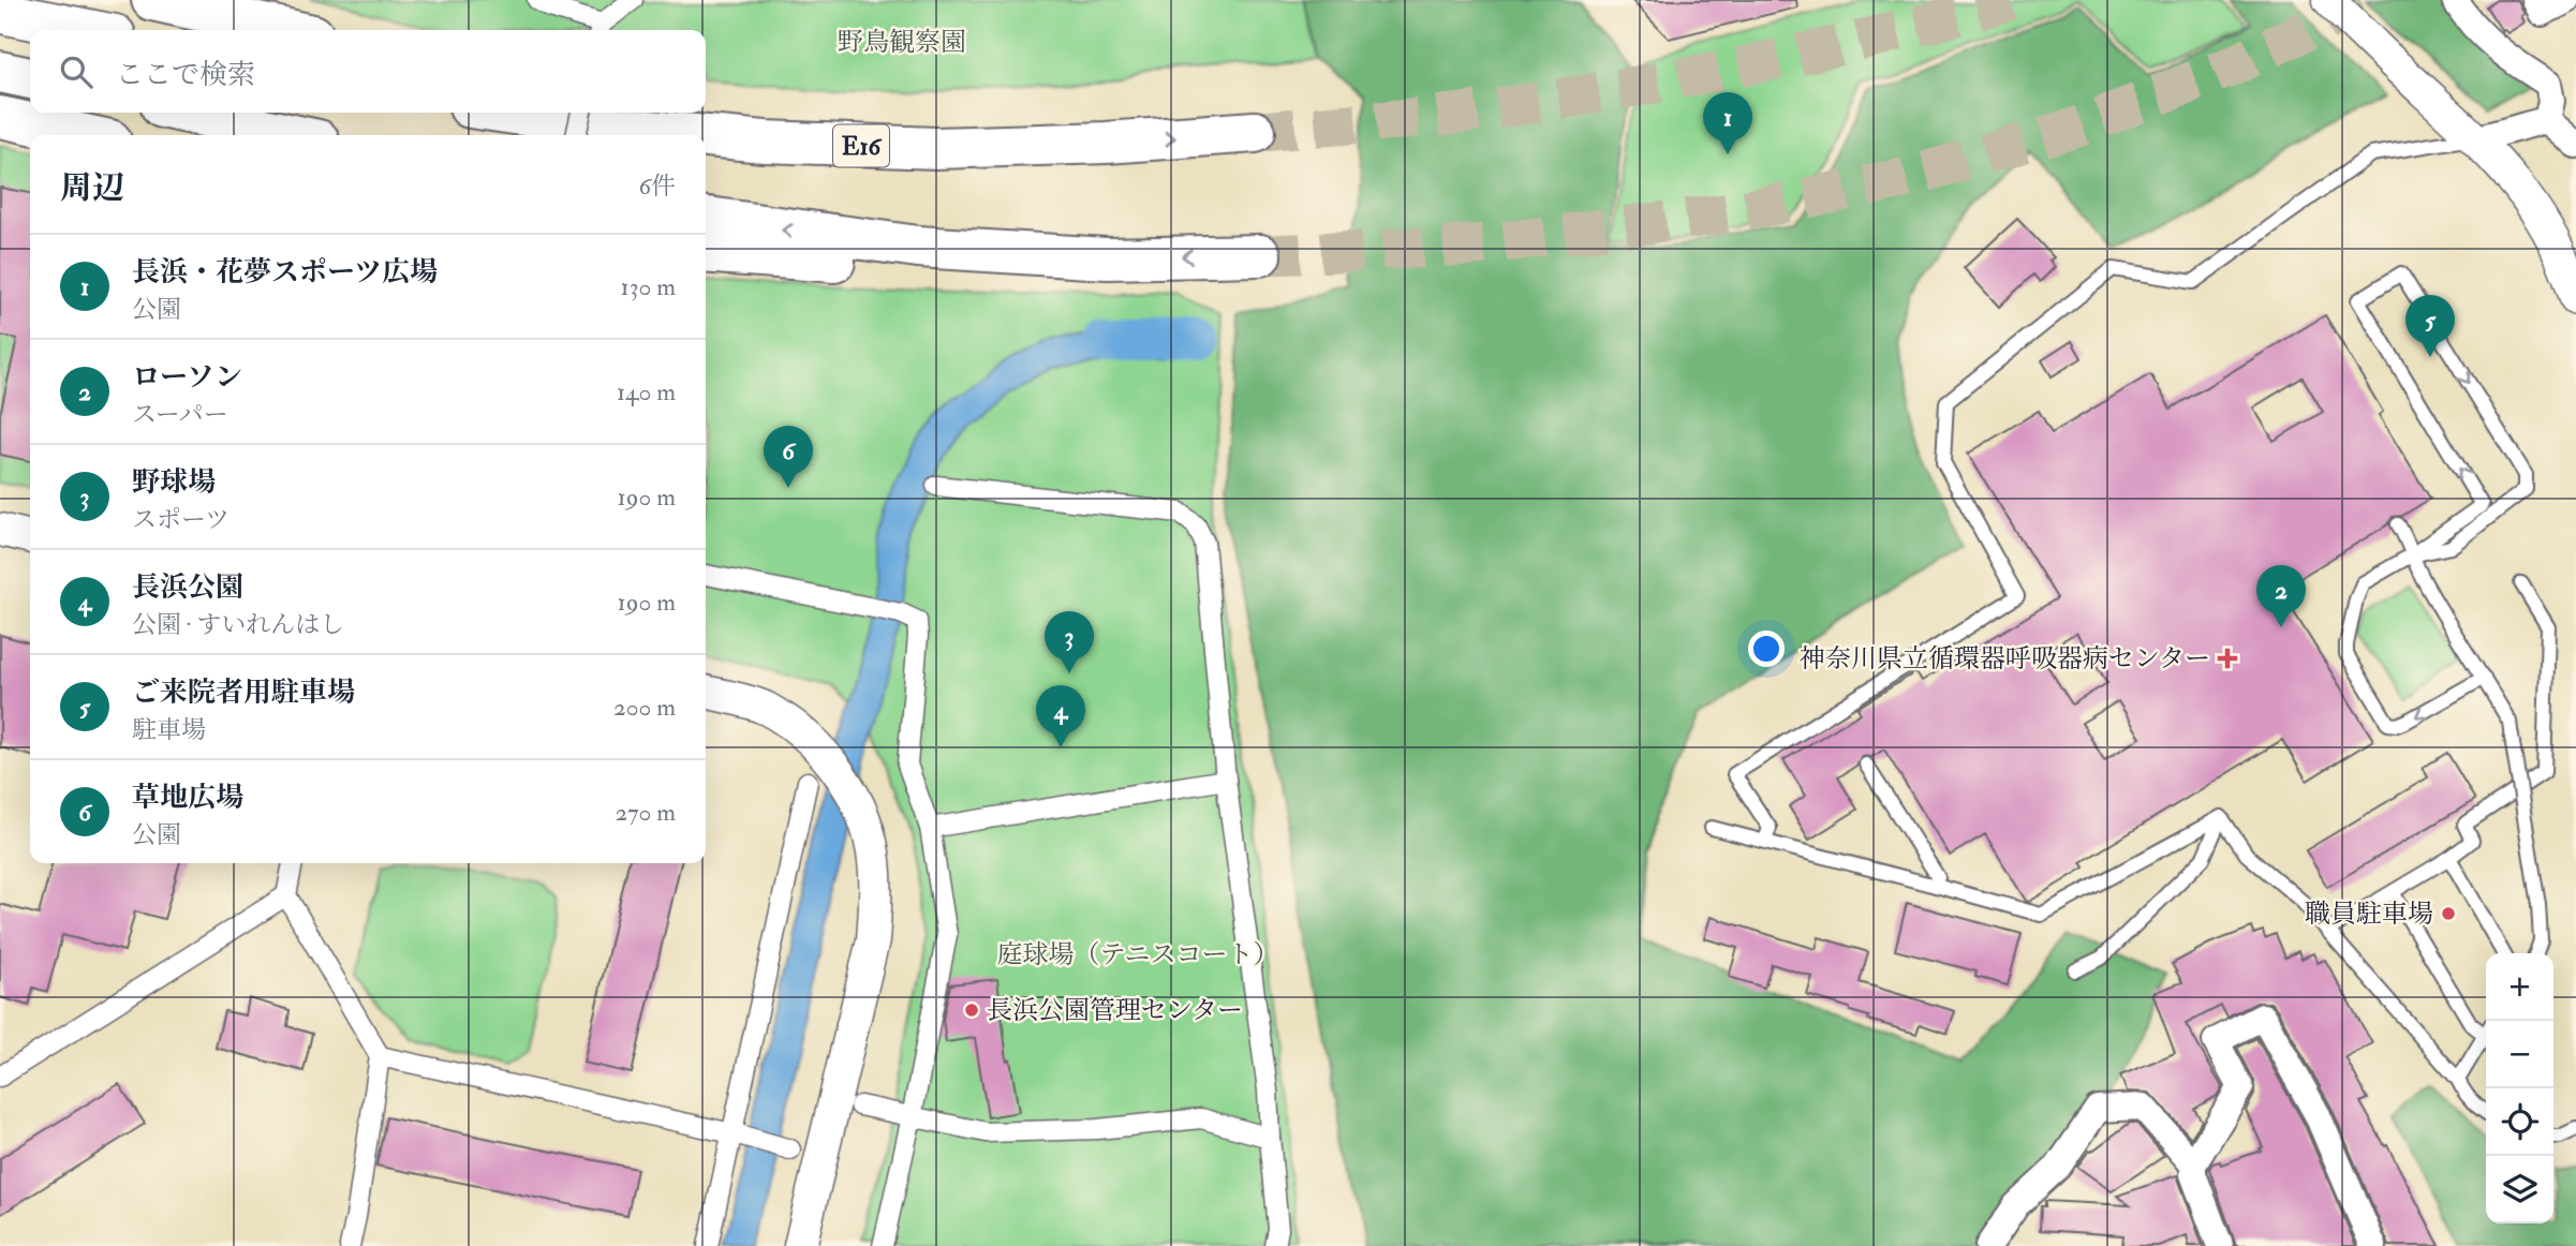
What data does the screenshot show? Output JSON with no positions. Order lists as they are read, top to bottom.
{
  "streets": {
    "highway": ["E16"]
  },
  "parks": ["野鳥観察園", "庭球場（テニスコート）"],
  "places": {
    "health": ["神奈川県立循環器呼吸器病センター"],
    "other": ["職員駐車場", "長浜公園管理センター"]
  },
  "page": {
    "search": "ここで検索",
    "pins": [
      "1",
      "5",
      "6",
      "2",
      "3",
      "4"
    ],
    "heading": ["周辺", "6件"],
    "list": [
      {
        "mark": "1",
        "name": "長浜・花夢スポーツ広場",
        "note": "公園",
        "value": "130 m"
      },
      {
        "mark": "2",
        "name": "ローソン",
        "note": "スーパー",
        "value": "140 m"
      },
      {
        "mark": "3",
        "name": "野球場",
        "note": "スポーツ",
        "value": "190 m"
      },
      {
        "mark": "4",
        "name": "長浜公園",
        "note": "公園 · すいれんはし",
        "value": "190 m"
      },
      {
        "mark": "5",
        "name": "ご来院者用駐車場",
        "note": "駐車場",
        "value": "200 m"
      },
      {
        "mark": "6",
        "name": "草地広場",
        "note": "公園",
        "value": "270 m"
      }
    ],
    "map_buttons": ["+", "−"]
  }
}
